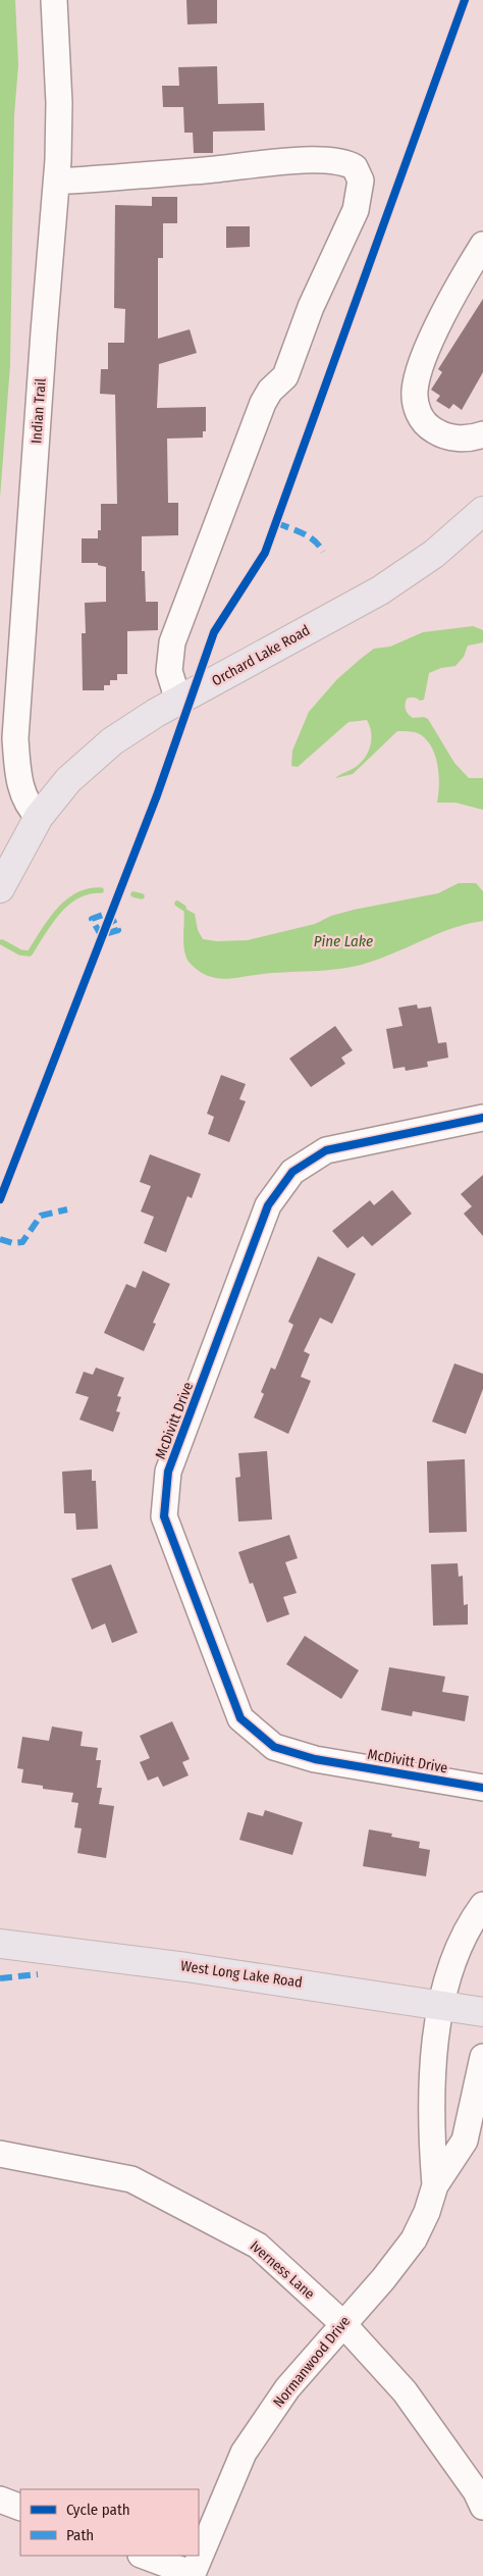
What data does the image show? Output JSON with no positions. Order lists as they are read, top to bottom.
{
  "streets": {
    "main road": ["Orchard Lake Road", "West Long Lake Road"],
    "street": [
      "Indian Trail",
      "McDivitt Drive",
      "Iverness Lane",
      "Normanwood Drive"
    ]
  },
  "crossings": [
    ["Indian Trail", "Orchard Lake Road"],
    ["West Long Lake Road", "Normanwood Drive"],
    ["Iverness Lane", "Normanwood Drive"]
  ],
  "water": ["Pine Lake"],
  "legend": ["Cycle path", "Path"]
}
